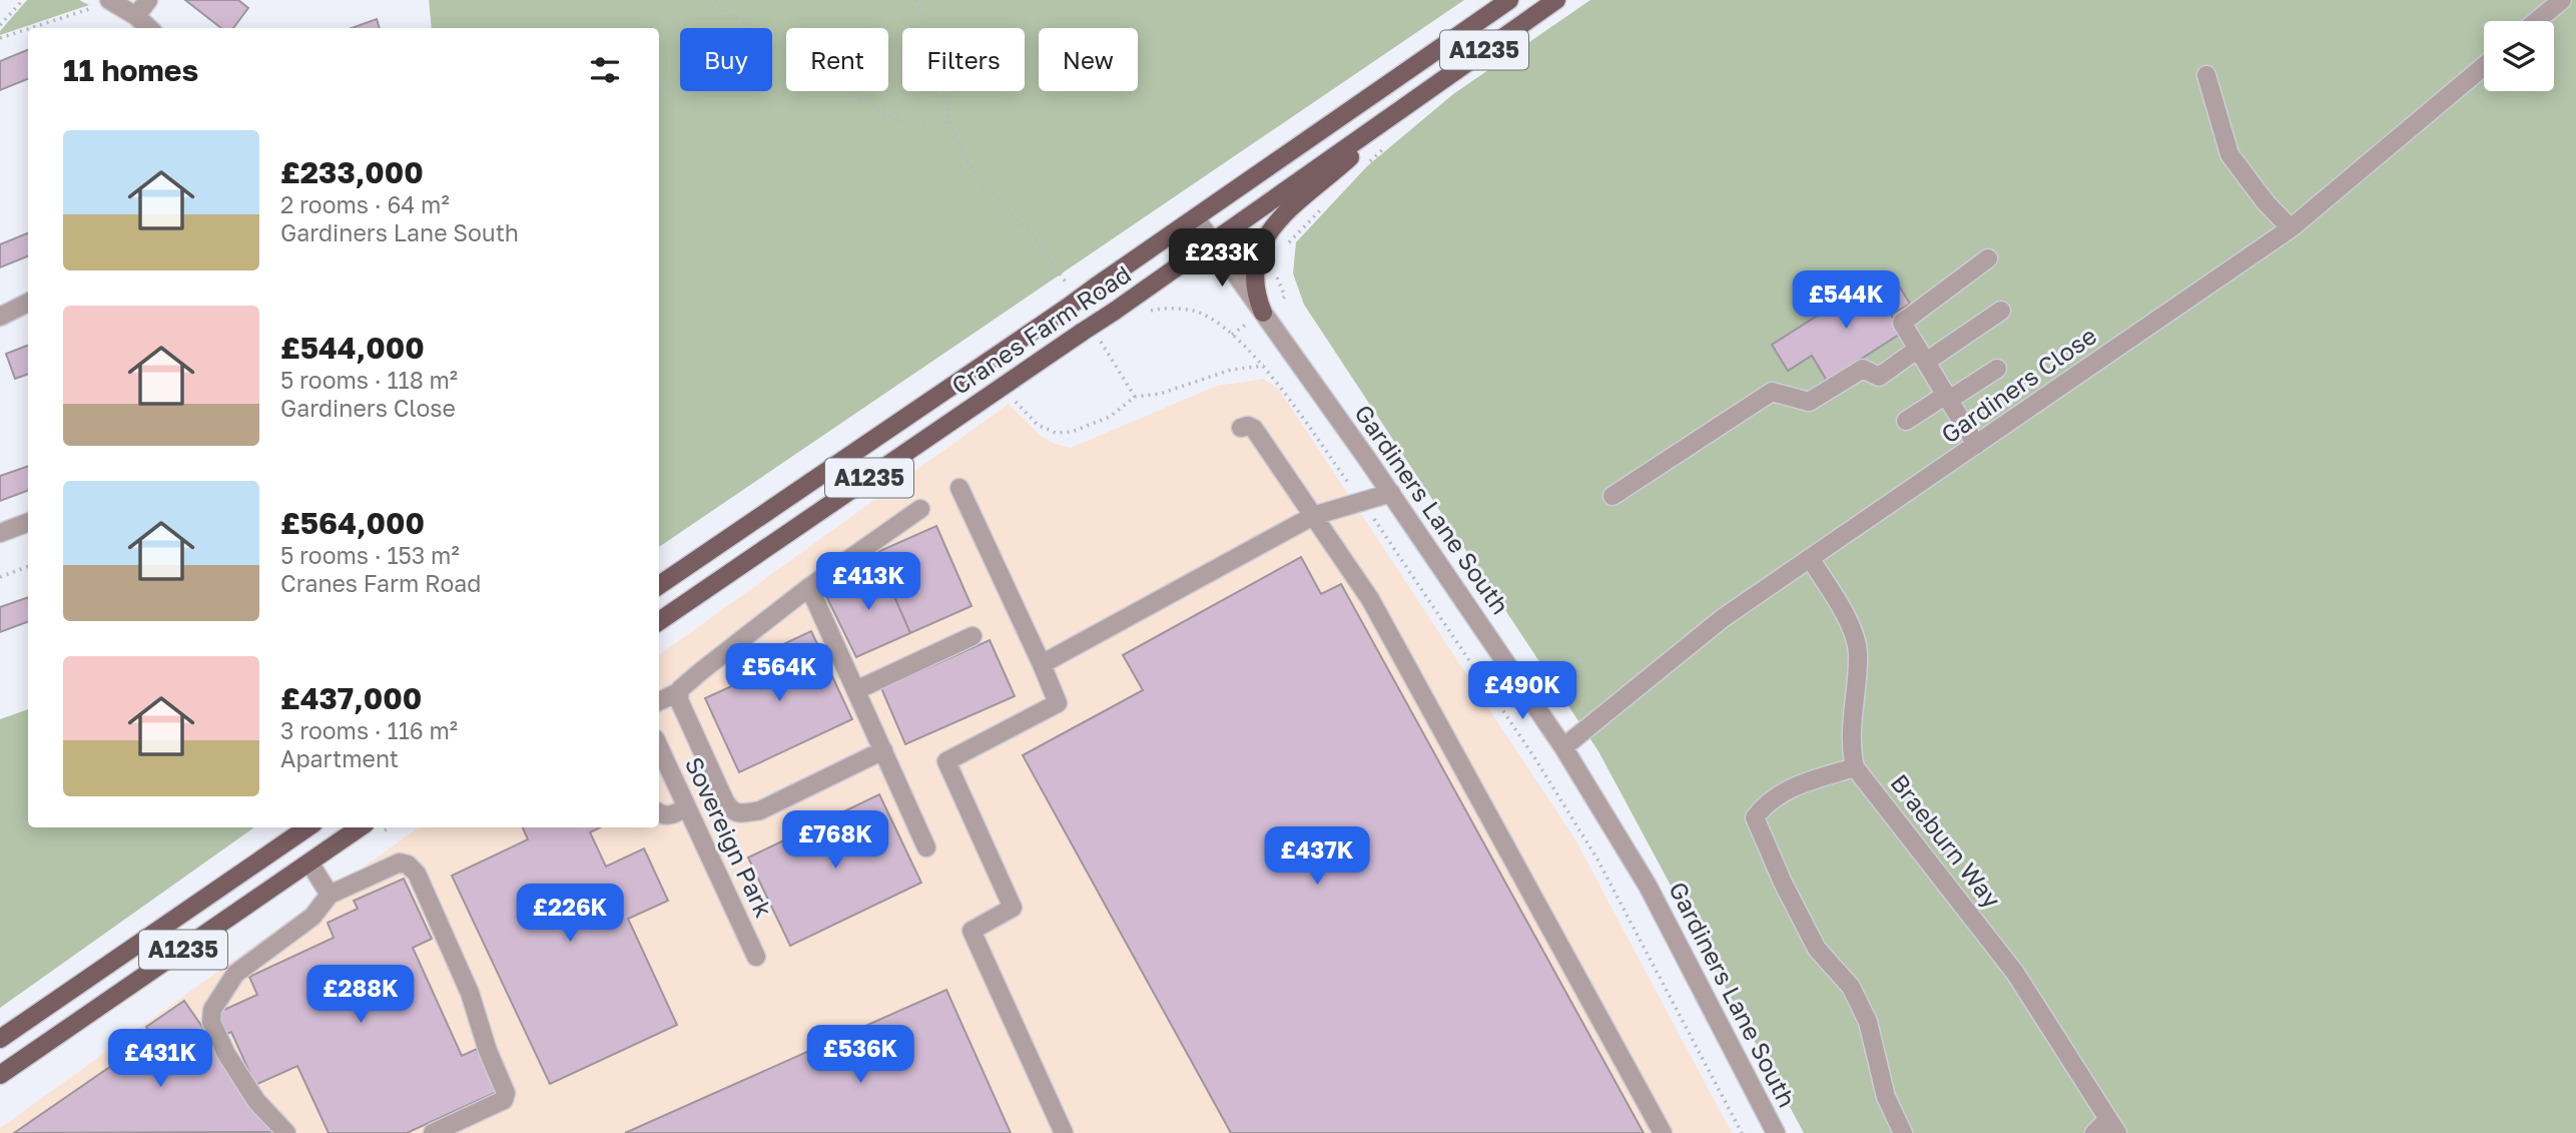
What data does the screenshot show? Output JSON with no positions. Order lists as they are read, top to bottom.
{
  "streets": {
    "main road": ["A1235", "Cranes Farm Road"],
    "street": [
      "Gardiners Close",
      "Gardiners Lane South",
      "Sovereign Park",
      "Braeburn Way"
    ]
  },
  "crossings": [
    ["A1235", "Cranes Farm Road"],
    ["A1235", "Gardiners Lane South"],
    ["Cranes Farm Road", "Gardiners Lane South"],
    ["Gardiners Close", "Gardiners Lane South"],
    ["Gardiners Close", "Braeburn Way"]
  ],
  "page": {
    "chip": [
      "Buy",
      "Rent",
      "Filters",
      "New"
    ],
    "heading": "11 homes",
    "list": [
      {
        "name": "£233,000",
        "note": "2 rooms · 64 m² · Gardiners Lane South"
      },
      {
        "name": "£544,000",
        "note": "5 rooms · 118 m² · Gardiners Close"
      },
      {
        "name": "£564,000",
        "note": "5 rooms · 153 m² · Cranes Farm Road"
      },
      {
        "name": "£437,000",
        "note": "3 rooms · 116 m² · Apartment"
      }
    ],
    "price": [
      "£233K",
      "£544K",
      "£413K",
      "£564K",
      "£490K",
      "£768K",
      "£437K",
      "£226K",
      "£288K",
      "£536K",
      "£431K"
    ]
  }
}
